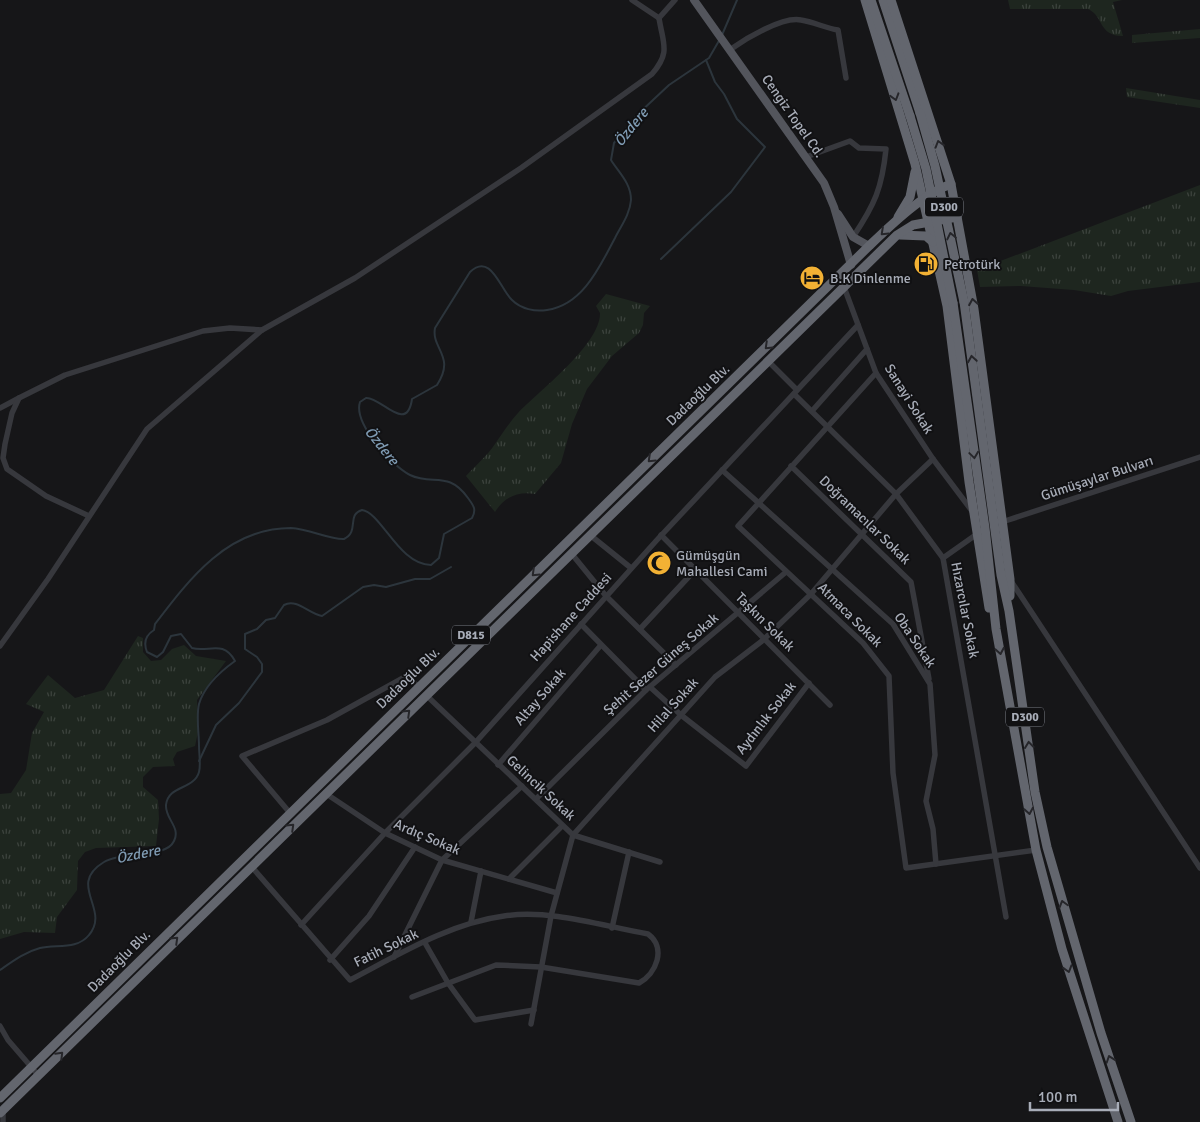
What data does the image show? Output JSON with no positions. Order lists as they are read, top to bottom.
{
  "streets": {
    "highway": ["D300", "Dadaoğlu Blv.", "D815"],
    "main road": ["Cengiz Topel Cd."],
    "street": [
      "Sanayi Sokak",
      "Gümüşaylar Bulvarı",
      "Doğramacılar Sokak",
      "Hızarcılar Sokak",
      "Atmaca Sokak",
      "Hapishane Caddesi",
      "Taşkın Sokak",
      "Oba Sokak",
      "Şehit Sezer Güneş Sokak",
      "Altay Sokak",
      "Hilal Sokak",
      "Aydınlık Sokak",
      "Gelincik Sokak",
      "Ardıç Sokak",
      "Fatih Sokak"
    ]
  },
  "crossings": [
    ["Dadaoğlu Blv.", "Sanayi Sokak"],
    ["Dadaoğlu Blv.", "Hızarcılar Sokak"],
    ["Dadaoğlu Blv.", "Gelincik Sokak"],
    ["Dadaoğlu Blv.", "Ardıç Sokak"],
    ["Dadaoğlu Blv.", "Fatih Sokak"],
    ["Sanayi Sokak", "Hapishane Caddesi"],
    ["Sanayi Sokak", "Hilal Sokak"],
    ["Doğramacılar Sokak", "Oba Sokak"],
    ["Doğramacılar Sokak", "Hilal Sokak"],
    ["Hızarcılar Sokak", "Hapishane Caddesi"],
    ["Hızarcılar Sokak", "Hilal Sokak"],
    ["Atmaca Sokak", "Oba Sokak"],
    ["Atmaca Sokak", "Şehit Sezer Güneş Sokak"],
    ["Atmaca Sokak", "Hilal Sokak"],
    ["Hapishane Caddesi", "Taşkın Sokak"],
    ["Hapishane Caddesi", "Oba Sokak"],
    ["Hapishane Caddesi", "Aydınlık Sokak"],
    ["Hapishane Caddesi", "Gelincik Sokak"],
    ["Hapishane Caddesi", "Ardıç Sokak"],
    ["Hapishane Caddesi", "Fatih Sokak"],
    ["Taşkın Sokak", "Şehit Sezer Güneş Sokak"],
    ["Taşkın Sokak", "Hilal Sokak"],
    ["Taşkın Sokak", "Aydınlık Sokak"],
    ["Oba Sokak", "Hilal Sokak"],
    ["Şehit Sezer Güneş Sokak", "Aydınlık Sokak"],
    ["Şehit Sezer Güneş Sokak", "Gelincik Sokak"],
    ["Altay Sokak", "Aydınlık Sokak"],
    ["Altay Sokak", "Gelincik Sokak"],
    ["Hilal Sokak", "Aydınlık Sokak"],
    ["Hilal Sokak", "Gelincik Sokak"],
    ["Hilal Sokak", "Ardıç Sokak"],
    ["Hilal Sokak", "Fatih Sokak"]
  ],
  "water": ["Özdere"],
  "places": {
    "fuel station": ["Petrotürk"],
    "hotel": ["B.K Dinlenme"],
    "mosque": ["Gümüşgün Mahallesi Cami"]
  },
  "scale_bar": "100 m"
}
